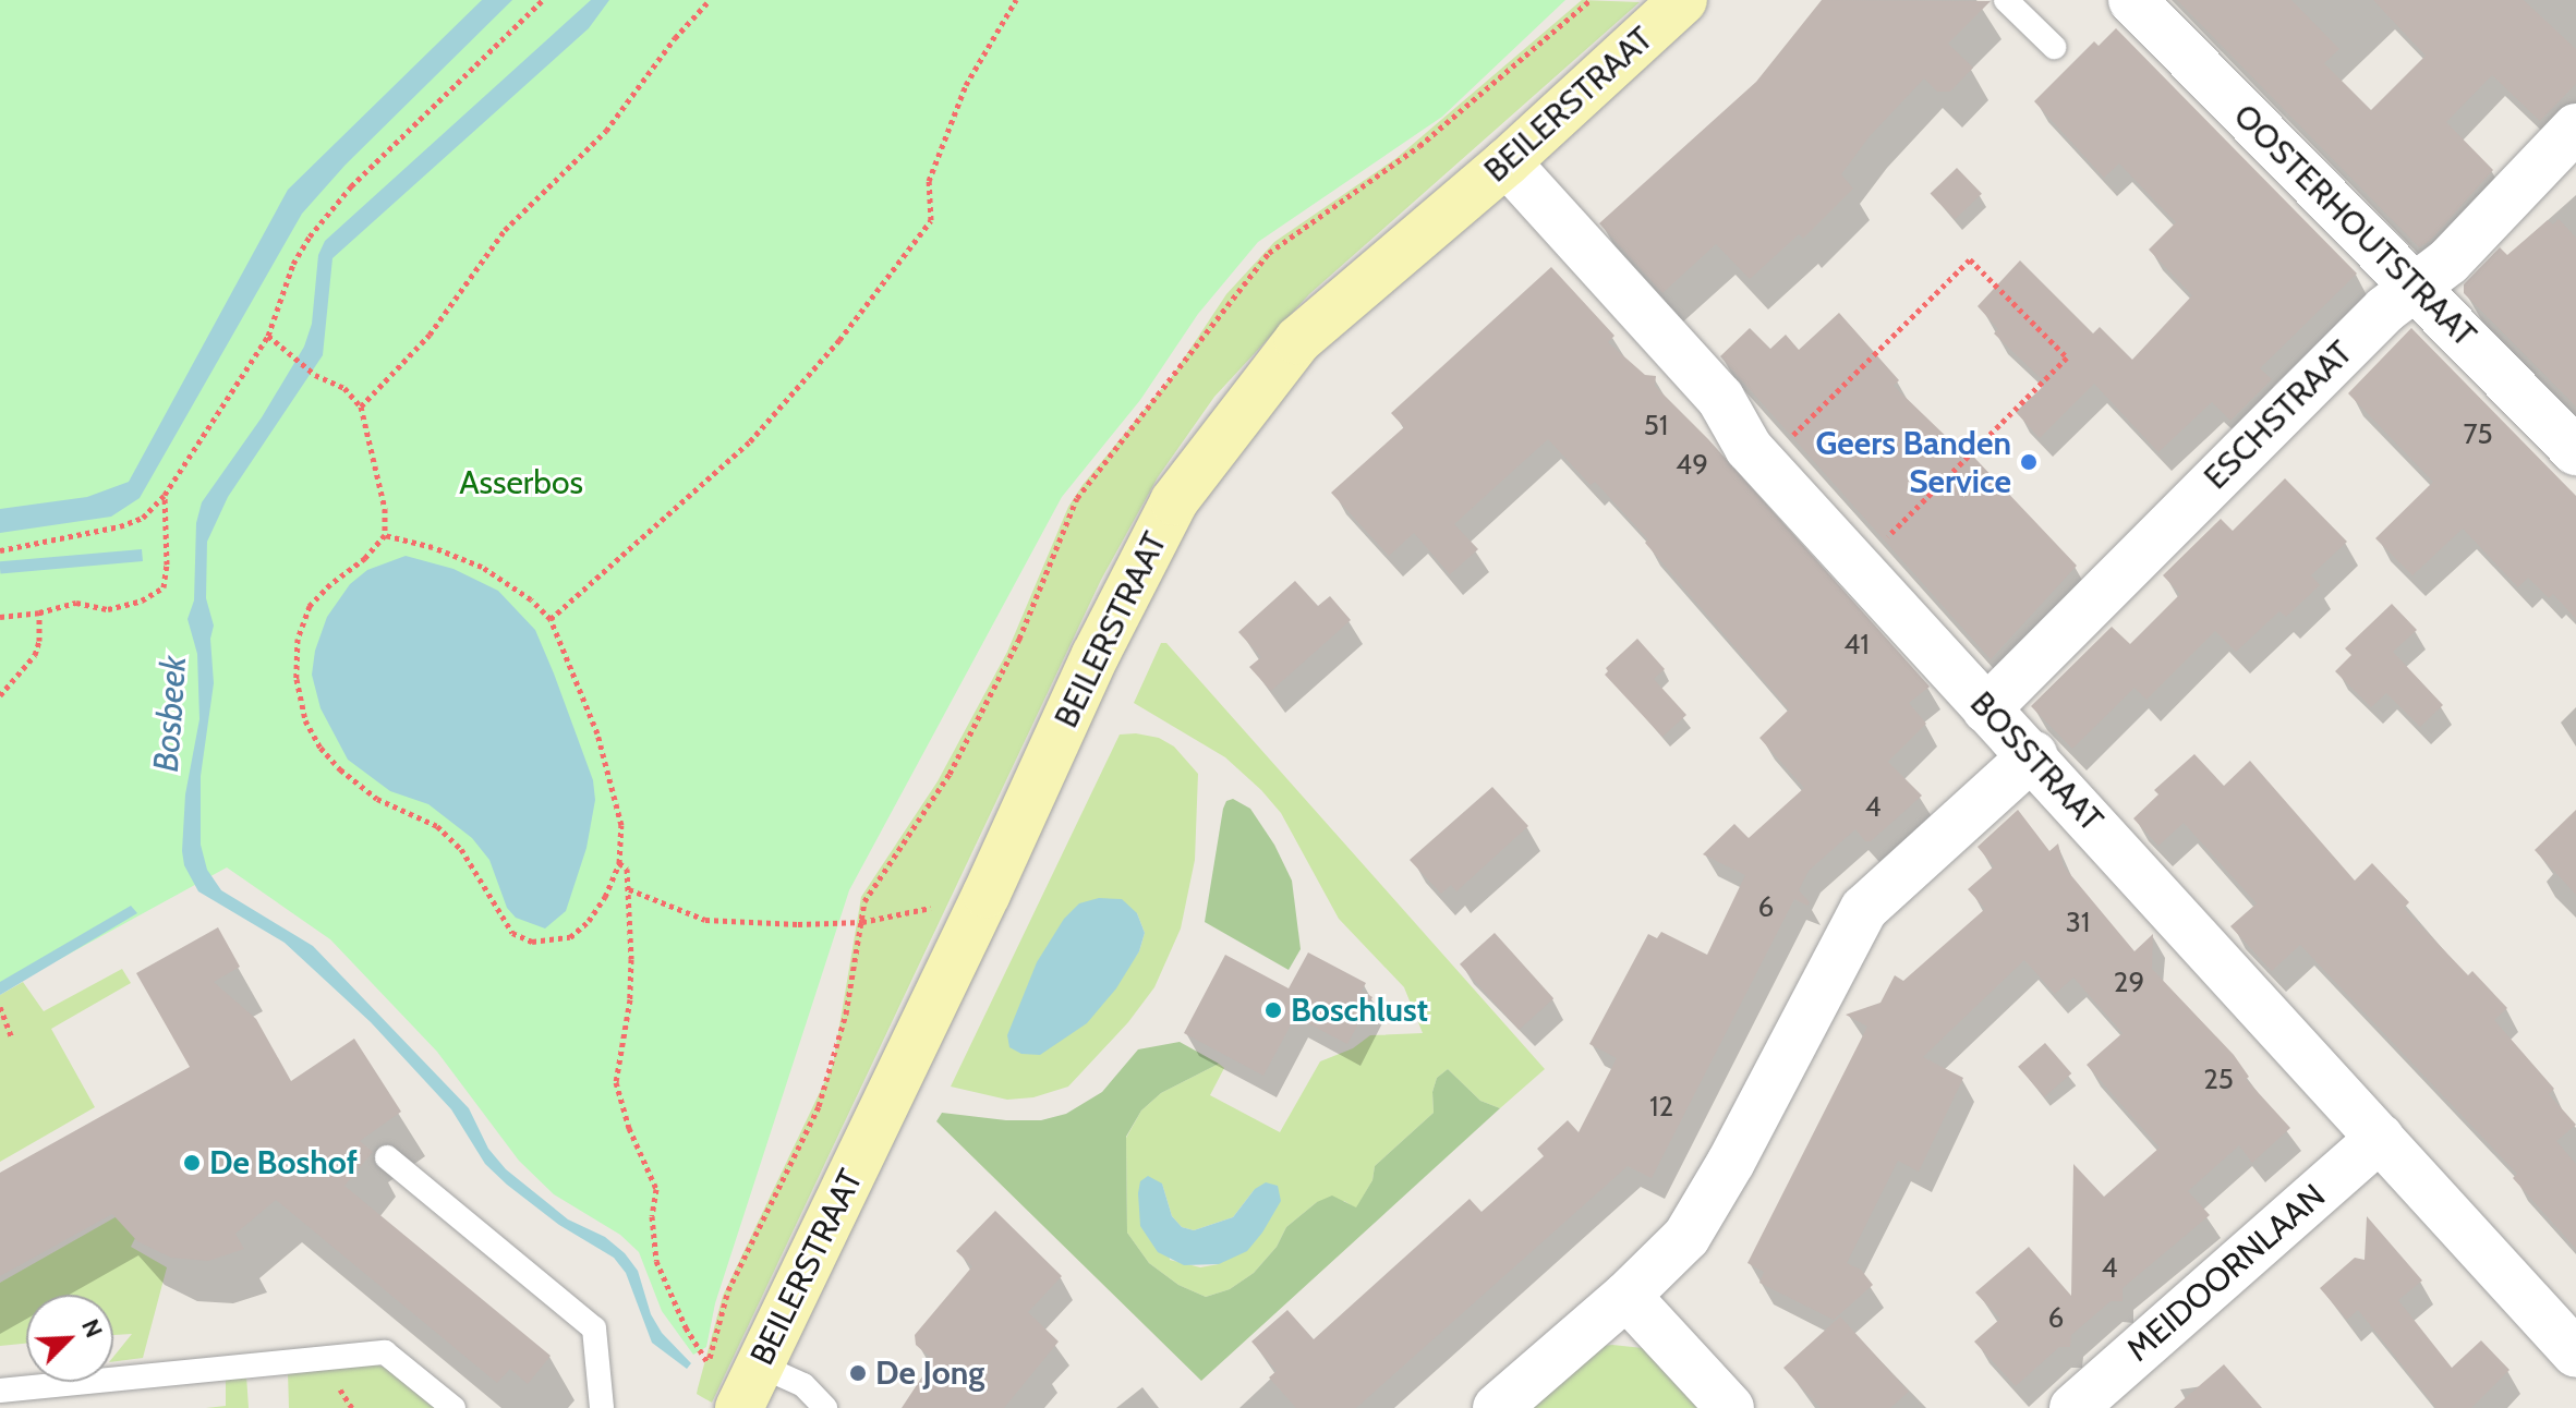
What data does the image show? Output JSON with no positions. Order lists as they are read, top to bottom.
{
  "streets": {
    "street": [
      "BEILERSTRAAT",
      "OOSTERHOUTSTRAAT",
      "ESCHSTRAAT",
      "BOSSTRAAT",
      "MEIDOORNLAAN"
    ]
  },
  "crossings": [
    ["BEILERSTRAAT", "BOSSTRAAT"],
    ["OOSTERHOUTSTRAAT", "ESCHSTRAAT"],
    ["ESCHSTRAAT", "BOSSTRAAT"],
    ["BOSSTRAAT", "MEIDOORNLAAN"]
  ],
  "water": ["Bosbeek"],
  "parks": ["Asserbos"],
  "places": [
    "Geers Banden Service",
    "Boschlust",
    "De Boshof",
    "De Jong"
  ],
  "house_numbers": [
    "51",
    "75",
    "49",
    "41",
    "4",
    "6",
    "31",
    "29",
    "25",
    "12",
    "4",
    "6"
  ],
  "north": "top right"
}
